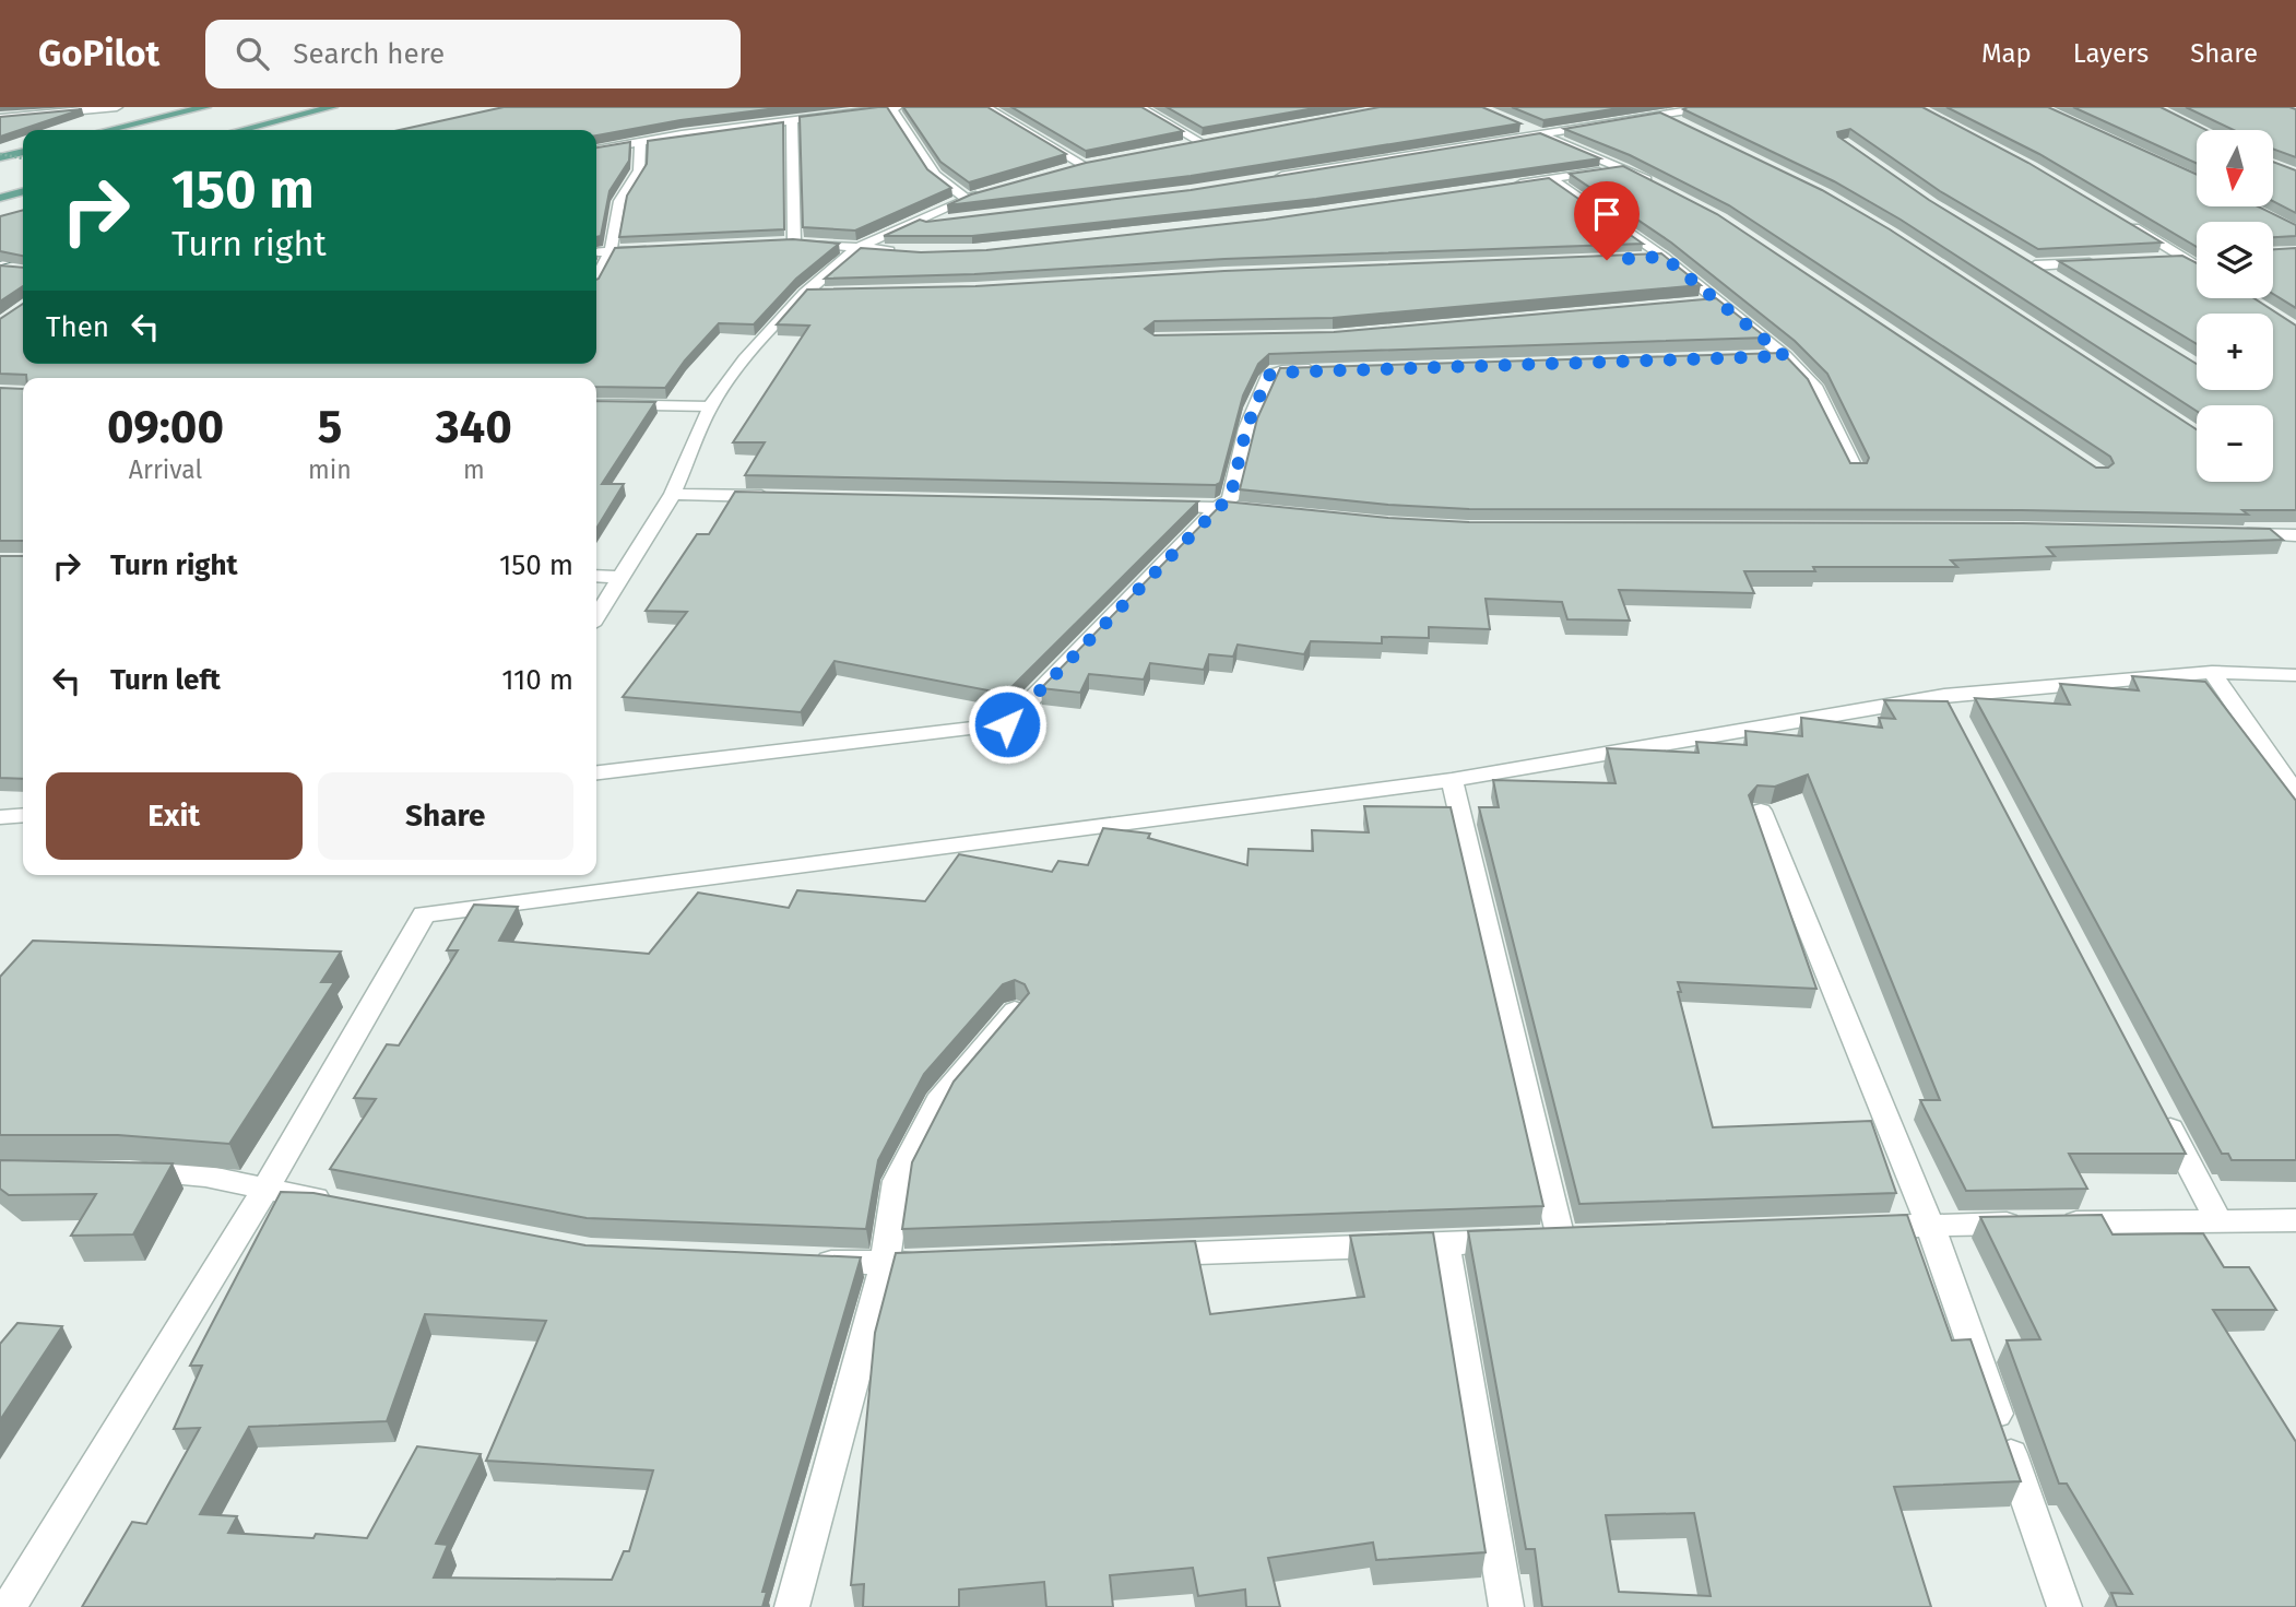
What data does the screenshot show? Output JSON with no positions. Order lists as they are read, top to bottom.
{
  "north": "bottom",
  "page": {
    "header": "GoPilot",
    "search": "Search here",
    "nav": ["Map", "Layers", "Share"],
    "map_buttons": ["+", "−"],
    "turn": ["150 m", "Turn right"],
    "then": "Then",
    "eta": [
      "09:00",
      "Arrival",
      "5",
      "min",
      "340",
      "m"
    ],
    "list": [
      {
        "name": "Turn right",
        "value": "150 m"
      },
      {
        "name": "Turn left",
        "value": "110 m"
      }
    ],
    "buttons": ["Exit", "Share"]
  }
}
